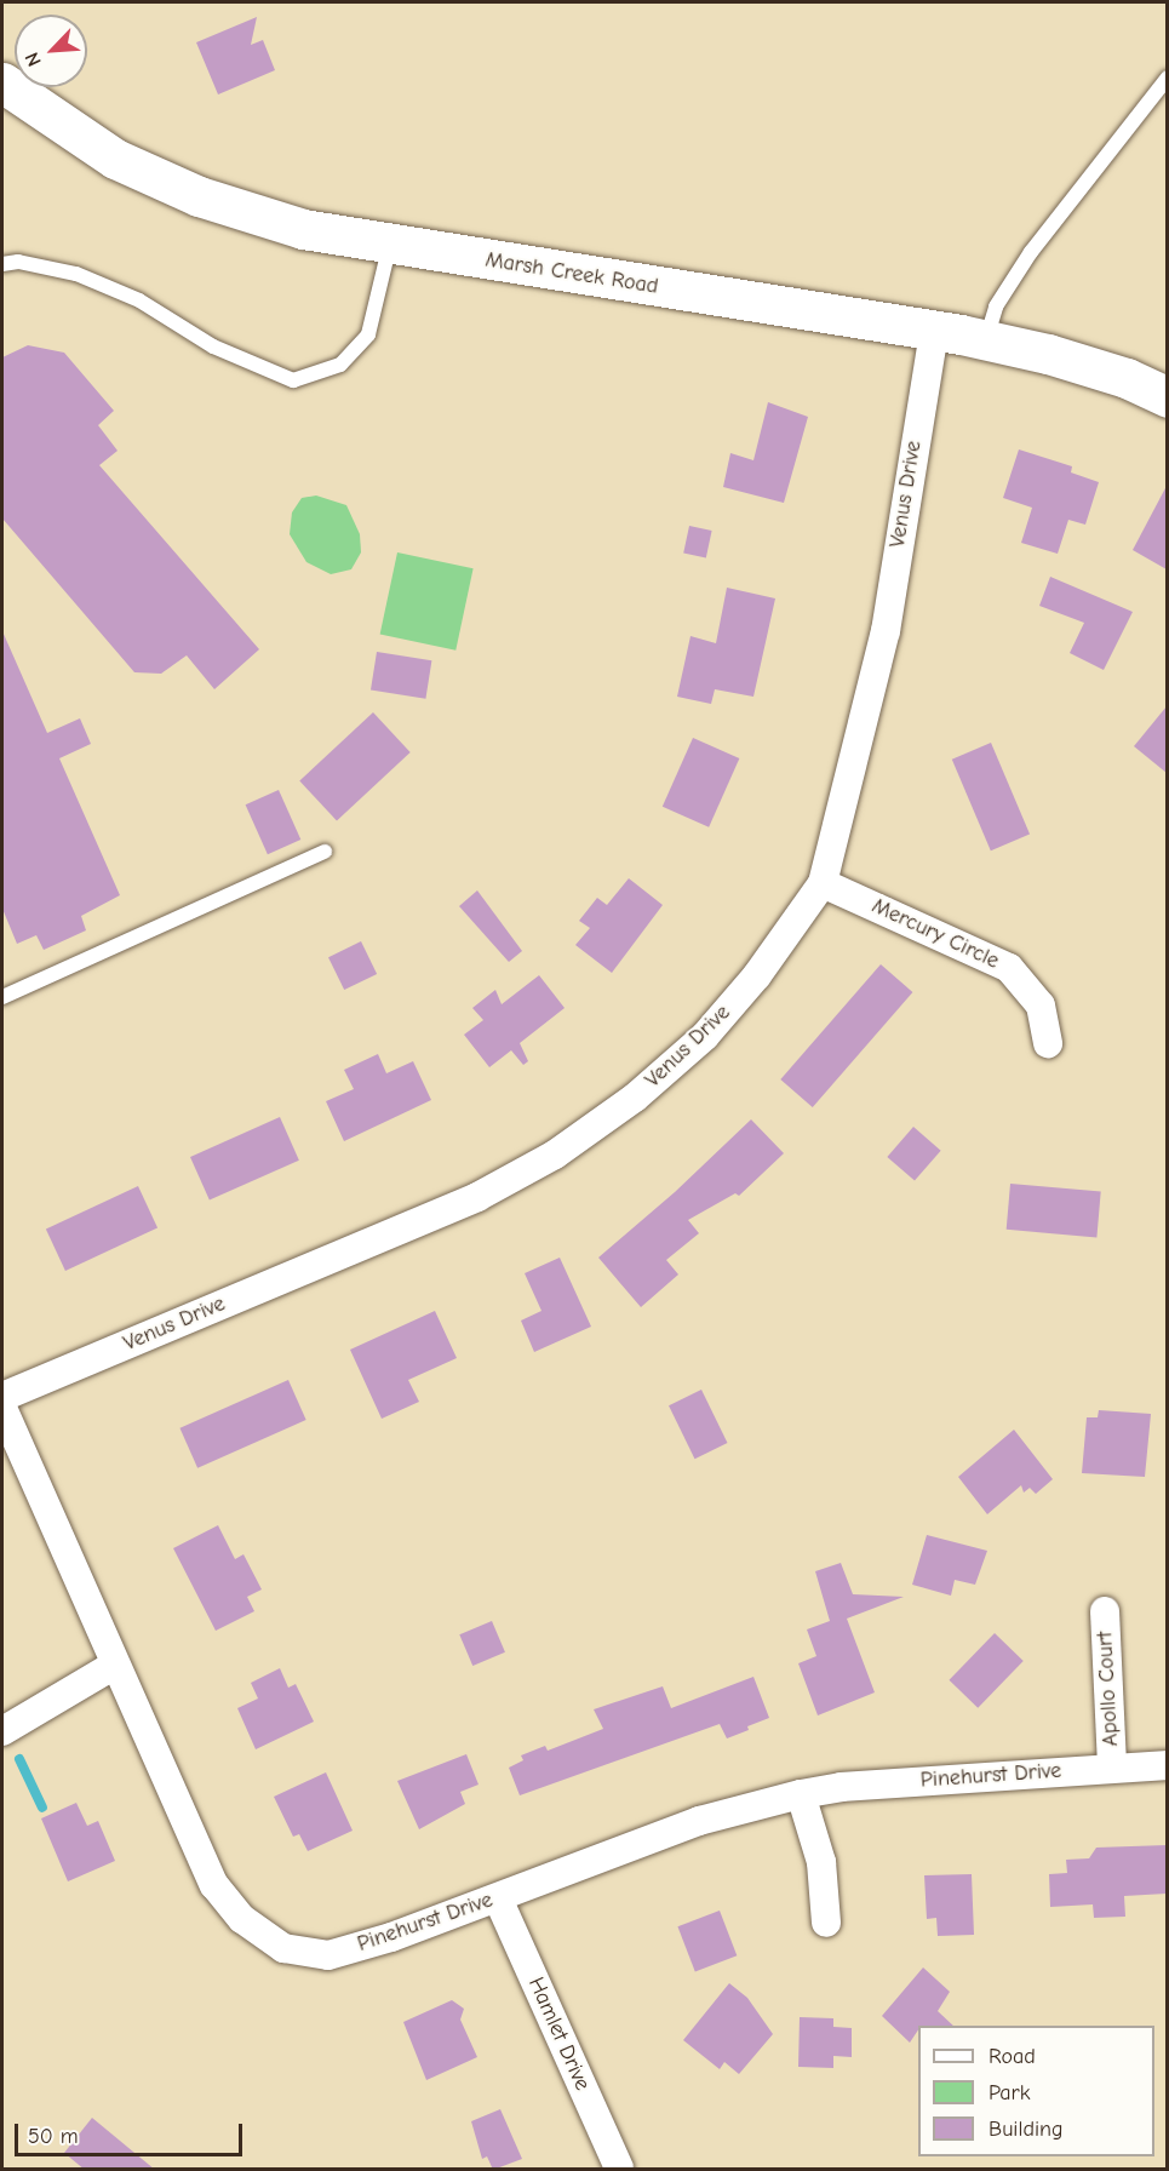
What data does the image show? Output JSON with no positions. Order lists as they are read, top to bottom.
{
  "streets": {
    "street": [
      "Marsh Creek Road",
      "Venus Drive",
      "Mercury Circle",
      "Apollo Court",
      "Pinehurst Drive",
      "Hamlet Drive"
    ]
  },
  "crossings": [
    ["Marsh Creek Road", "Venus Drive"],
    ["Venus Drive", "Mercury Circle"],
    ["Apollo Court", "Pinehurst Drive"],
    ["Pinehurst Drive", "Hamlet Drive"]
  ],
  "legend": ["Road", "Park", "Building"],
  "scale_bar": "50 m",
  "north": "bottom left"
}
